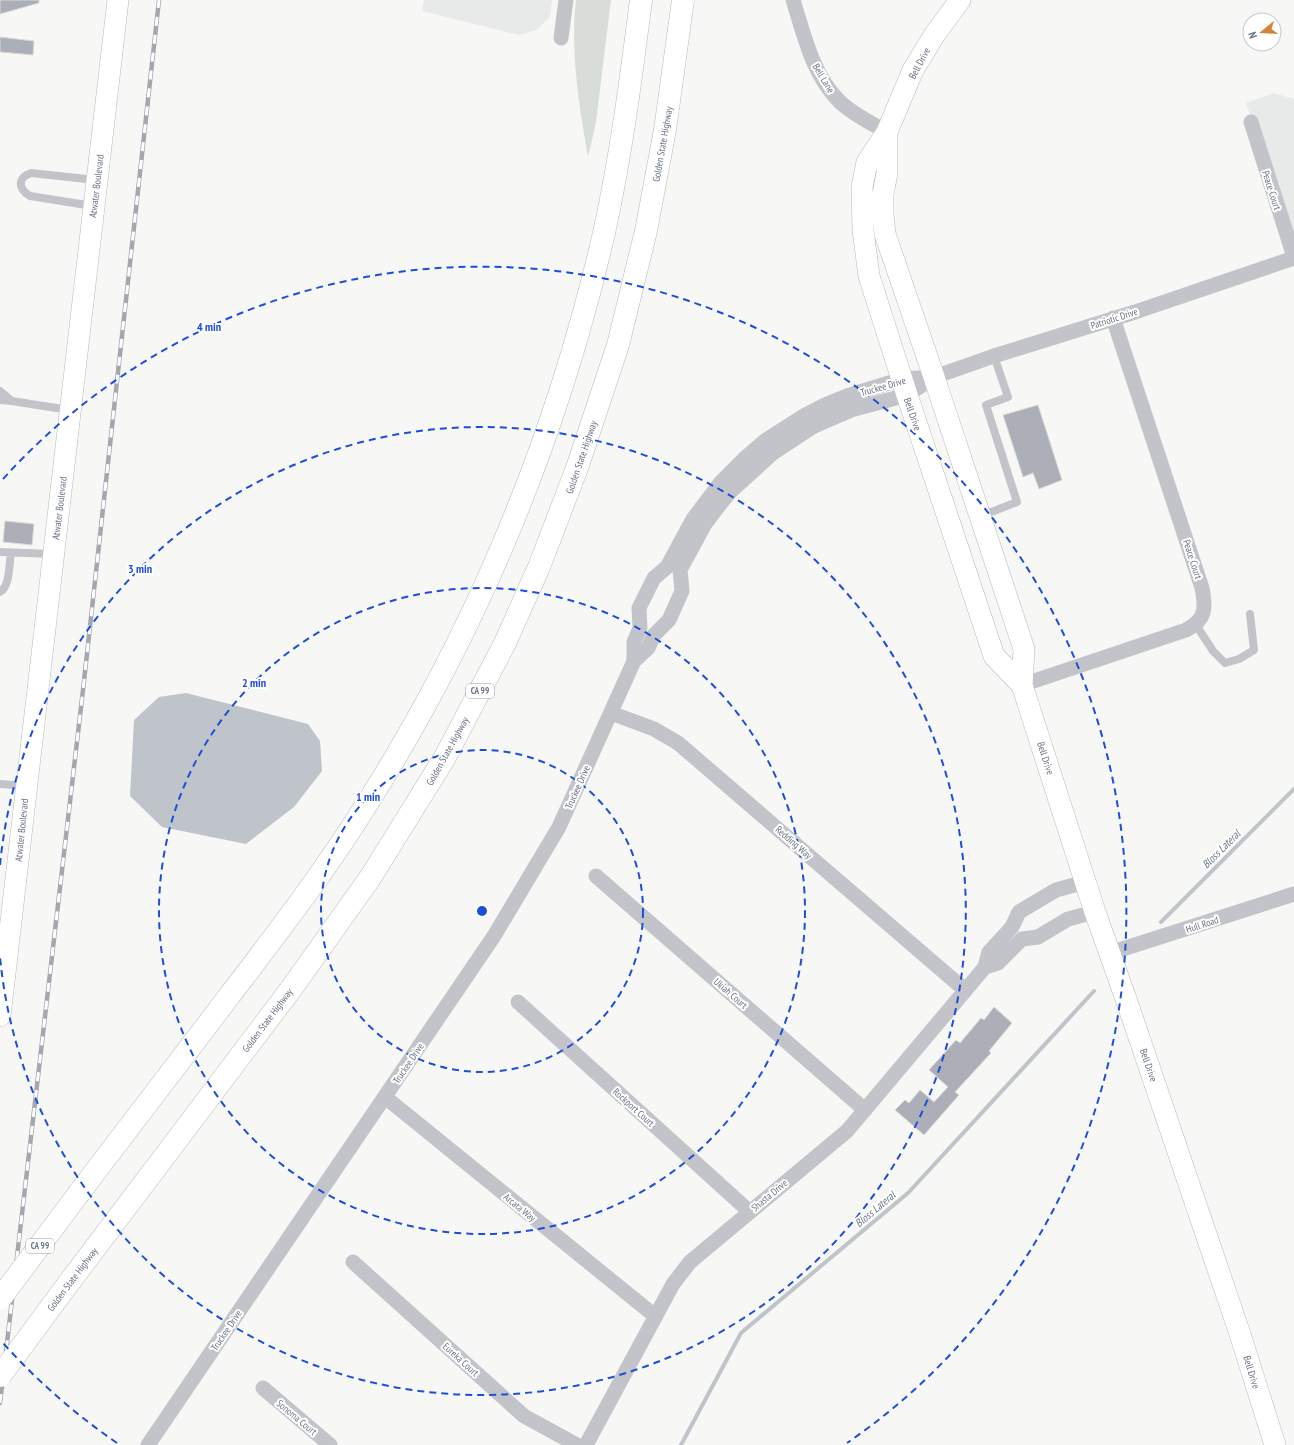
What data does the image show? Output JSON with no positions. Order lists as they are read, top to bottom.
{
  "streets": {
    "highway": ["Golden State Highway", "CA 99"],
    "street": [
      "Bell Drive",
      "Bell Lane",
      "Atwater Boulevard",
      "Peace Court",
      "Patriotic Drive",
      "Truckee Drive",
      "Redding Way",
      "Hull Road",
      "Ukiah Court",
      "Rockport Court",
      "Shasta Drive",
      "Arcata Way",
      "Eureka Court",
      "Sonoma Court"
    ]
  },
  "crossings": [
    ["Bell Drive", "Bell Lane"],
    ["Bell Drive", "Patriotic Drive"],
    ["Bell Drive", "Truckee Drive"],
    ["Bell Drive", "Hull Road"],
    ["Bell Drive", "Shasta Drive"],
    ["Peace Court", "Patriotic Drive"],
    ["Patriotic Drive", "Truckee Drive"],
    ["Truckee Drive", "Redding Way"],
    ["Truckee Drive", "Arcata Way"],
    ["Redding Way", "Shasta Drive"],
    ["Ukiah Court", "Shasta Drive"],
    ["Rockport Court", "Shasta Drive"],
    ["Shasta Drive", "Arcata Way"]
  ],
  "water": ["Bloss Lateral"],
  "north": "left",
  "rings": [
    "4 min",
    "3 min",
    "2 min",
    "1 min"
  ]
}
